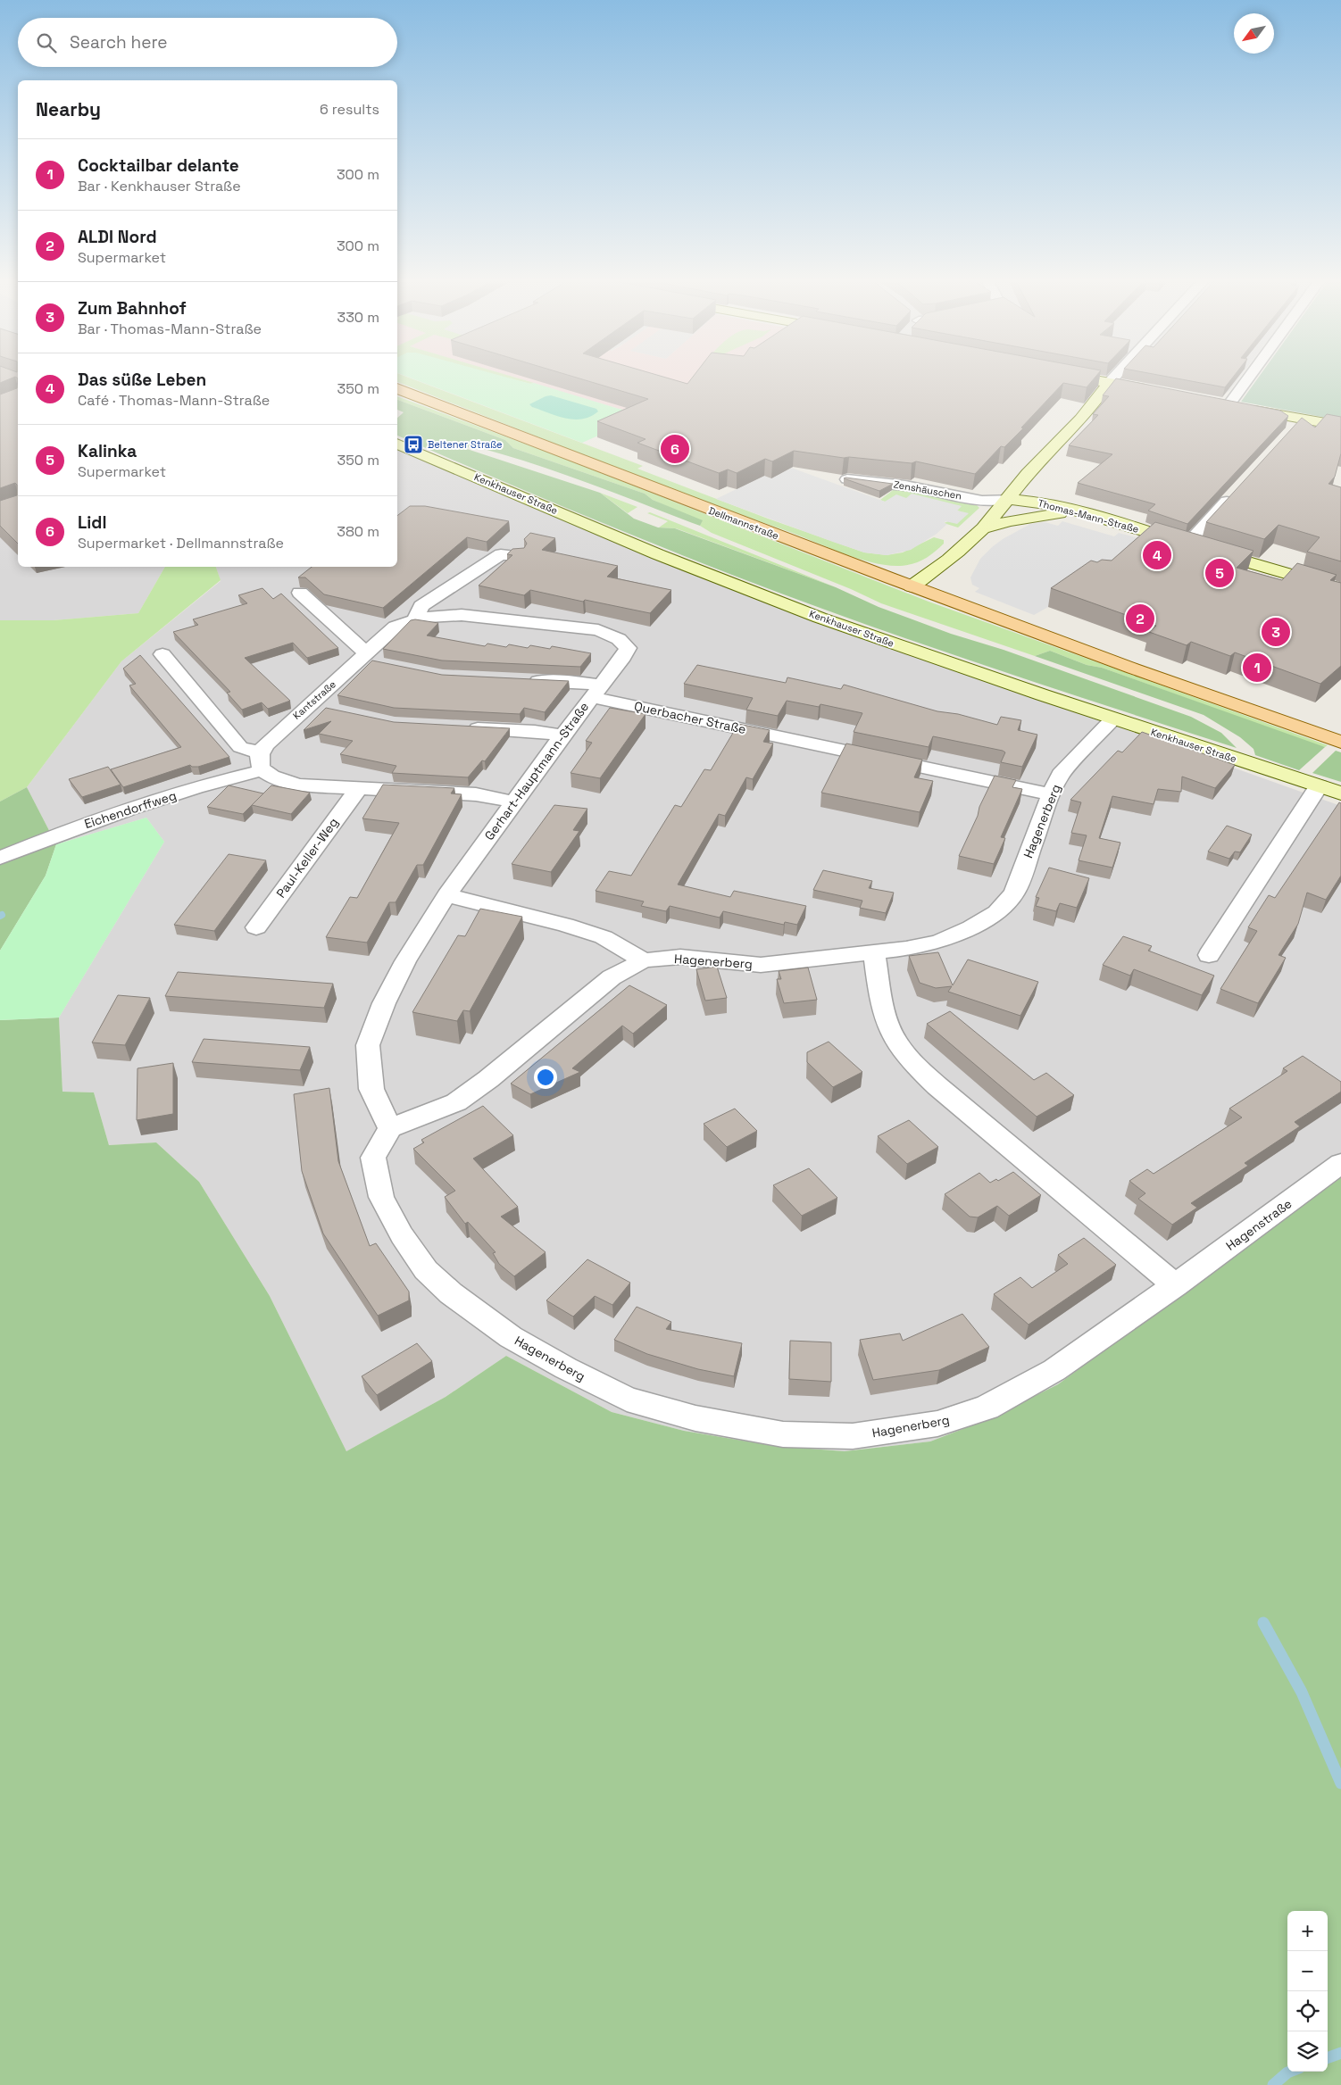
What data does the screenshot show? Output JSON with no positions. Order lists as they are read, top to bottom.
{
  "streets": {
    "main road": ["Dellmannstraße"],
    "street": [
      "Zenshäuschen",
      "Kenkhauser Straße",
      "Thomas-Mann-Straße",
      "Kantstraße",
      "Querbacher Straße",
      "Gerhart-Hauptmann-Straße",
      "Eichendorffweg",
      "Hagenerberg",
      "Paul-Keller-Weg",
      "Hagenstraße"
    ]
  },
  "crossings": [
    ["Zenshäuschen", "Thomas-Mann-Straße"],
    ["Kenkhauser Straße", "Hagenerberg"],
    ["Kantstraße", "Gerhart-Hauptmann-Straße"],
    ["Kantstraße", "Eichendorffweg"],
    ["Querbacher Straße", "Gerhart-Hauptmann-Straße"],
    ["Querbacher Straße", "Hagenerberg"],
    ["Gerhart-Hauptmann-Straße", "Hagenerberg"],
    ["Hagenerberg", "Hagenstraße"]
  ],
  "places": {
    "bus stop": ["Beltener Straße"]
  },
  "north": "bottom left",
  "page": {
    "search": "Search here",
    "heading": ["Nearby", "6 results"],
    "list": [
      {
        "mark": "1",
        "name": "Cocktailbar delante",
        "note": "Bar · Kenkhauser Straße",
        "value": "300 m"
      },
      {
        "mark": "2",
        "name": "ALDI Nord",
        "note": "Supermarket",
        "value": "300 m"
      },
      {
        "mark": "3",
        "name": "Zum Bahnhof",
        "note": "Bar · Thomas-Mann-Straße",
        "value": "330 m"
      },
      {
        "mark": "4",
        "name": "Das süße Leben",
        "note": "Café · Thomas-Mann-Straße",
        "value": "350 m"
      },
      {
        "mark": "5",
        "name": "Kalinka",
        "note": "Supermarket",
        "value": "350 m"
      },
      {
        "mark": "6",
        "name": "Lidl",
        "note": "Supermarket · Dellmannstraße",
        "value": "380 m"
      }
    ],
    "pins": [
      "6",
      "4",
      "5",
      "2",
      "3",
      "1"
    ],
    "map_buttons": ["+", "−"]
  }
}
